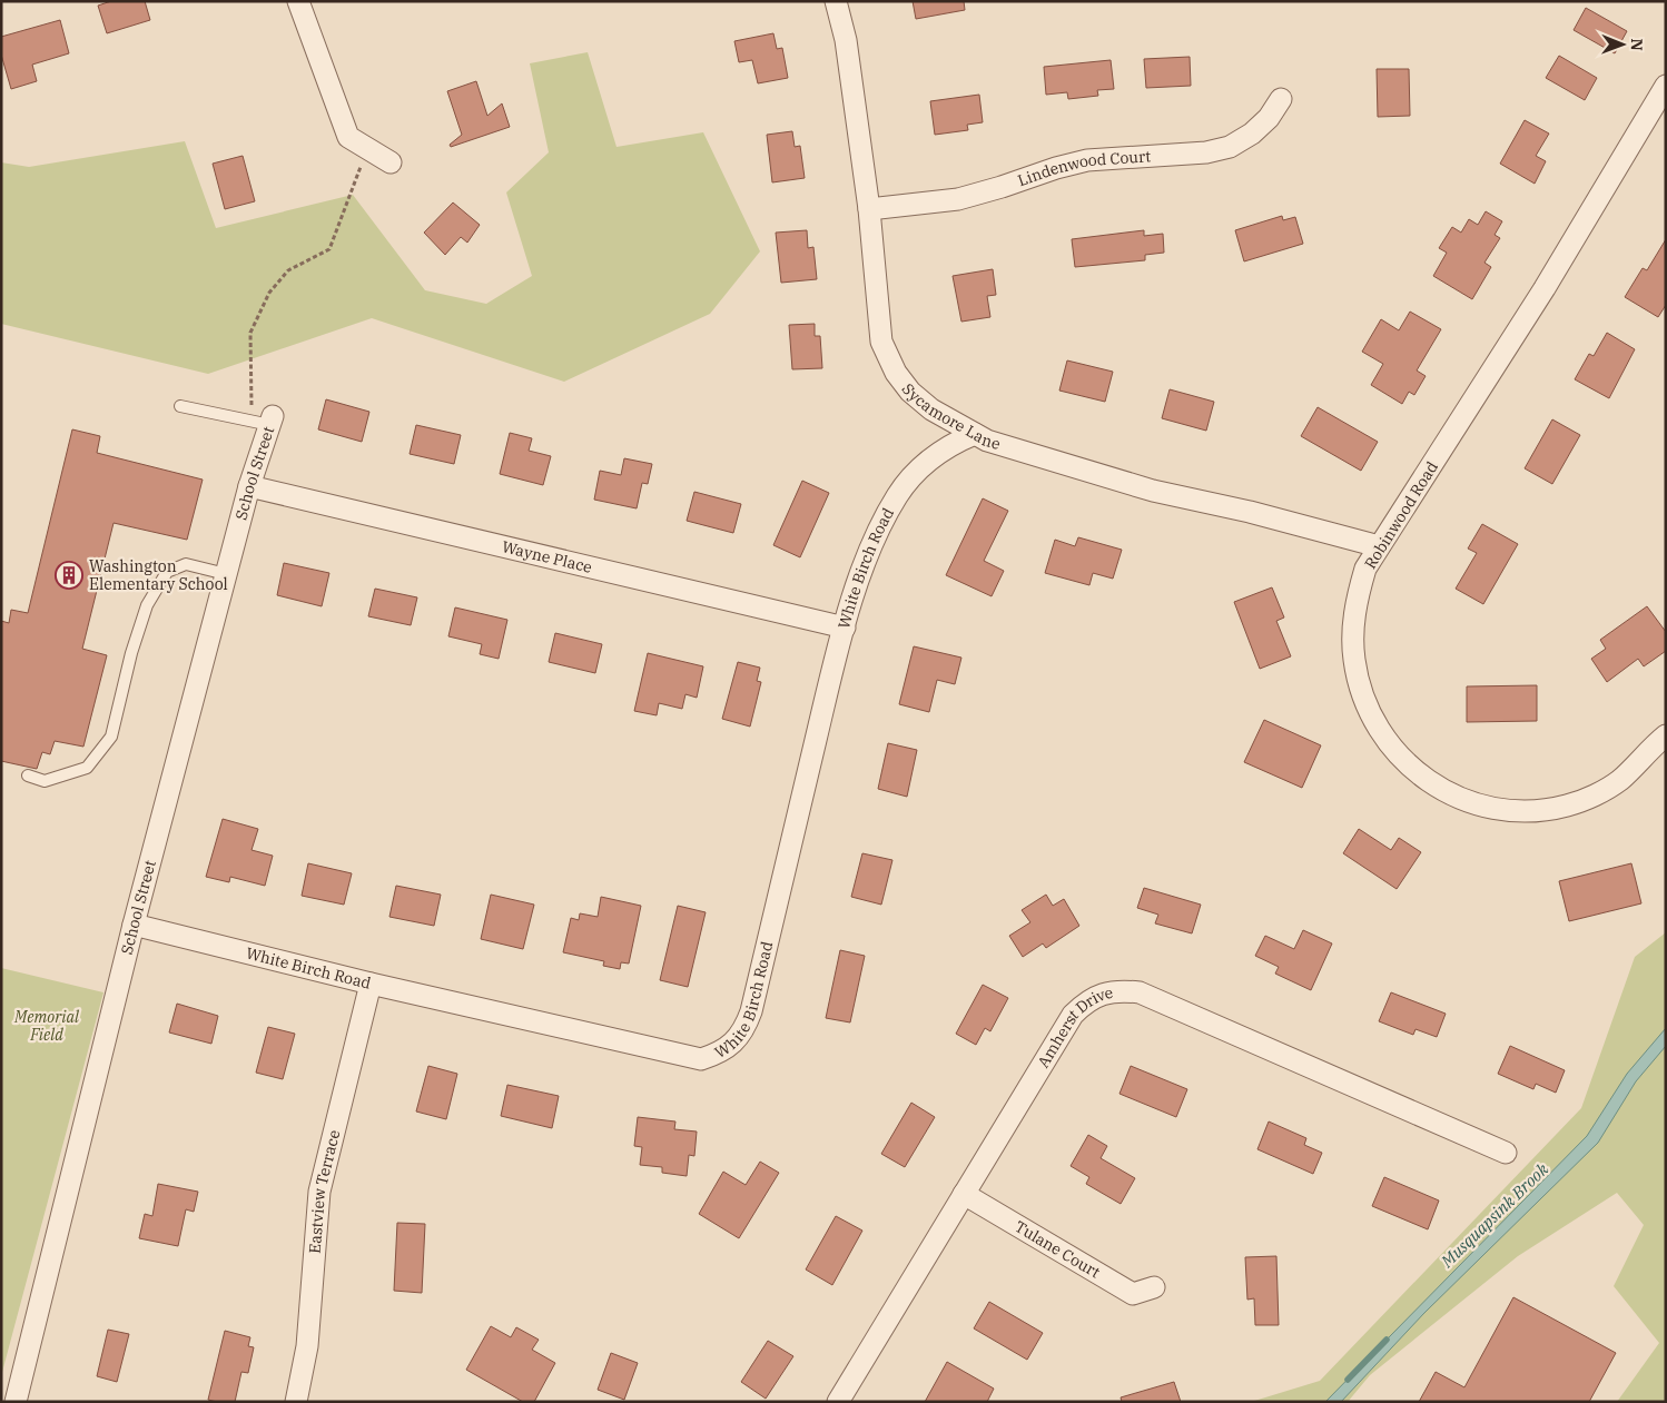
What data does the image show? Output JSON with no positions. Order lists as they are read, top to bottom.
{
  "streets": {
    "street": [
      "Lindenwood Court",
      "Sycamore Lane",
      "School Street",
      "Robinwood Road",
      "Wayne Place",
      "White Birch Road",
      "Amherst Drive",
      "Eastview Terrace",
      "Tulane Court"
    ]
  },
  "crossings": [
    ["Lindenwood Court", "Sycamore Lane"],
    ["Sycamore Lane", "Robinwood Road"],
    ["Sycamore Lane", "White Birch Road"],
    ["School Street", "Wayne Place"],
    ["School Street", "White Birch Road"],
    ["Wayne Place", "White Birch Road"],
    ["White Birch Road", "Eastview Terrace"],
    ["Amherst Drive", "Tulane Court"]
  ],
  "water": ["Musquapsink Brook"],
  "parks": ["Memorial Field"],
  "places": {
    "building": ["Washington Elementary School"]
  },
  "north": "right"
}
